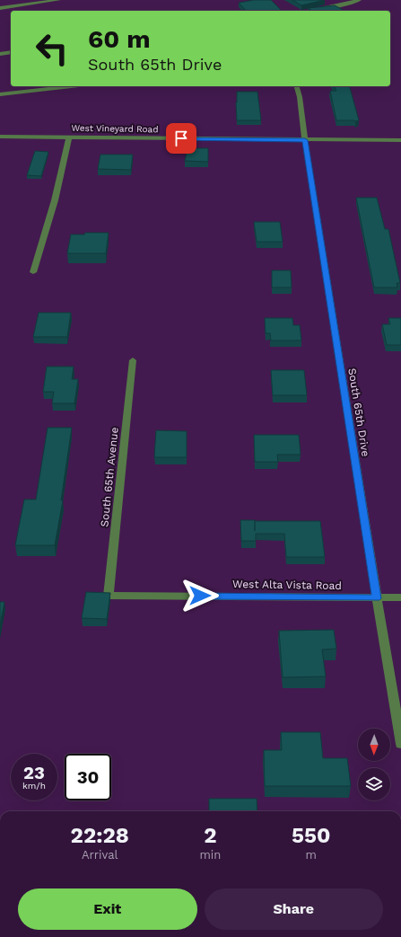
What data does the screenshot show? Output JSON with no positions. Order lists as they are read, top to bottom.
{
  "streets": {
    "street": [
      "West Vineyard Road",
      "South 65th Drive",
      "South 65th Avenue",
      "West Alta Vista Road"
    ]
  },
  "crossings": [
    ["West Vineyard Road", "South 65th Drive"],
    ["South 65th Drive", "West Alta Vista Road"],
    ["South 65th Avenue", "West Alta Vista Road"]
  ],
  "north": "bottom",
  "page": {
    "turn": ["60 m", "South 65th Drive"],
    "speed": "23 km/h",
    "limit": "30",
    "eta": [
      "22:28",
      "Arrival",
      "2",
      "min",
      "550",
      "m"
    ],
    "buttons": ["Exit", "Share"]
  }
}
